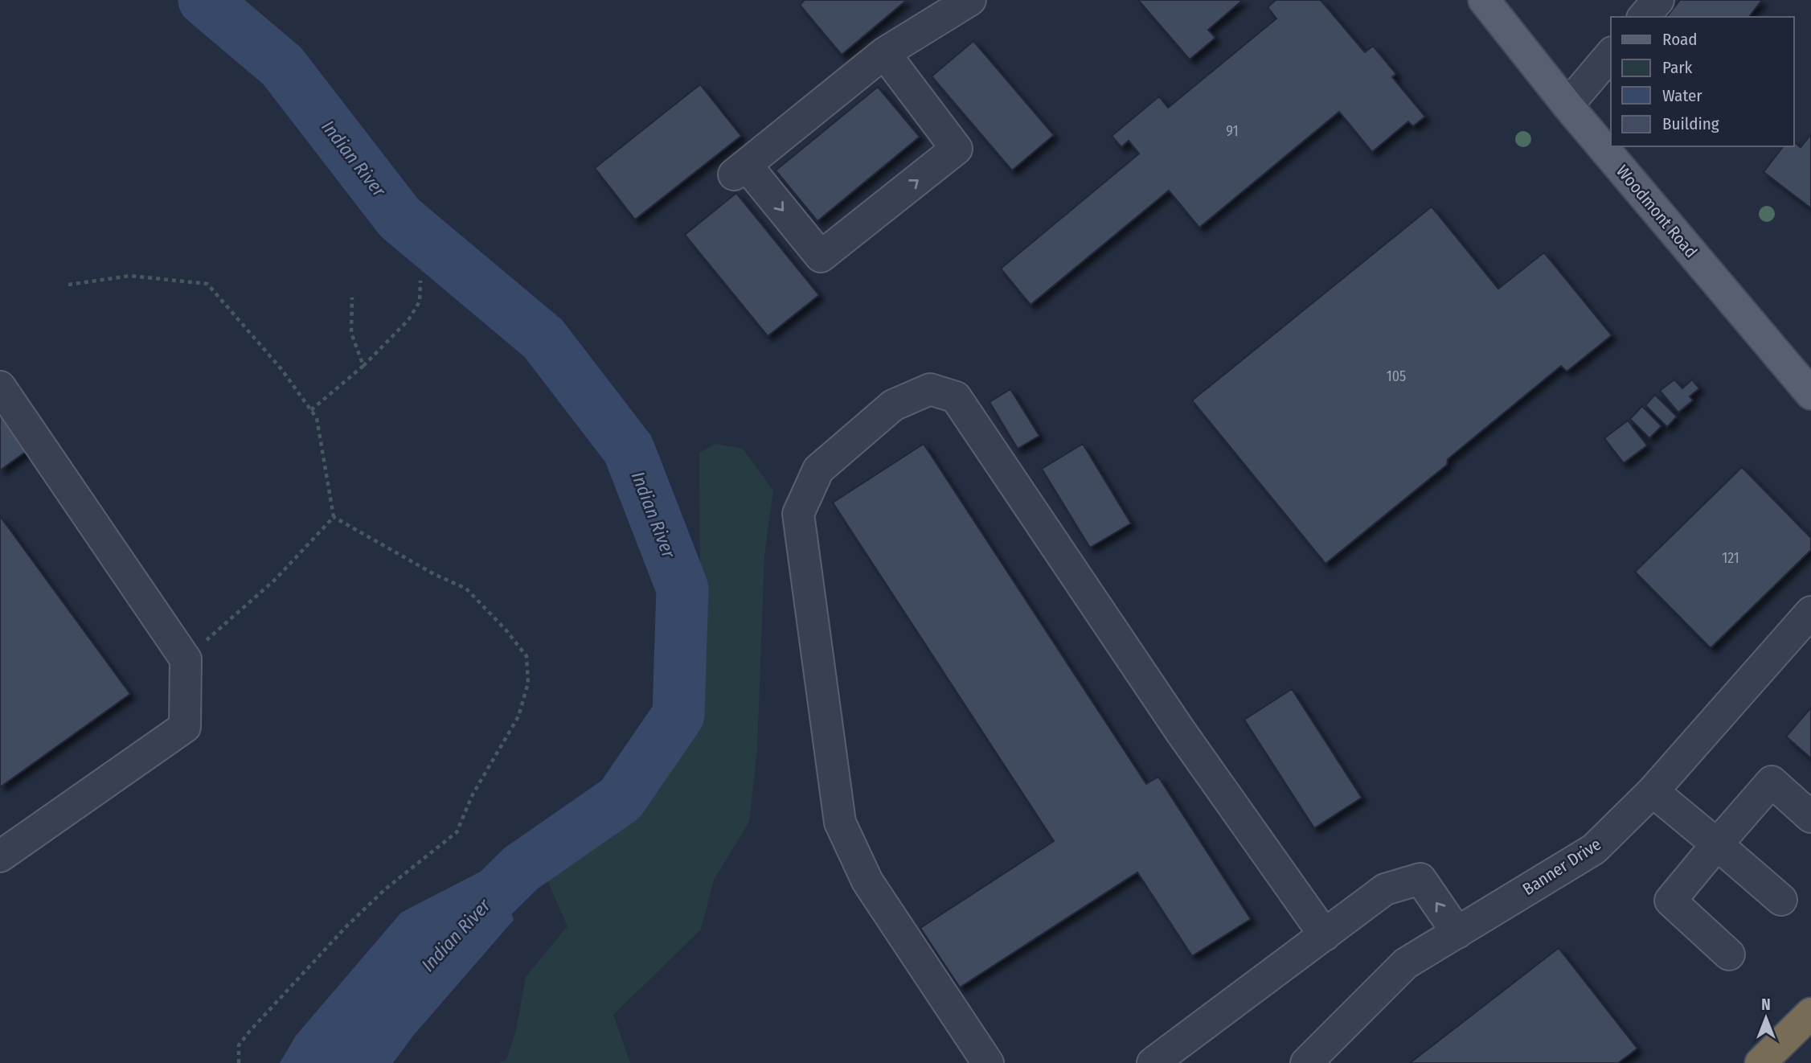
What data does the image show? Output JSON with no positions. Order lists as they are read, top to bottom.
{
  "streets": {
    "main road": ["Woodmont Road"],
    "street": ["Banner Drive"]
  },
  "water": ["Indian River"],
  "house_numbers": ["91", "105", "121"],
  "legend": [
    "Road",
    "Park",
    "Water",
    "Building"
  ],
  "north": "top"
}
